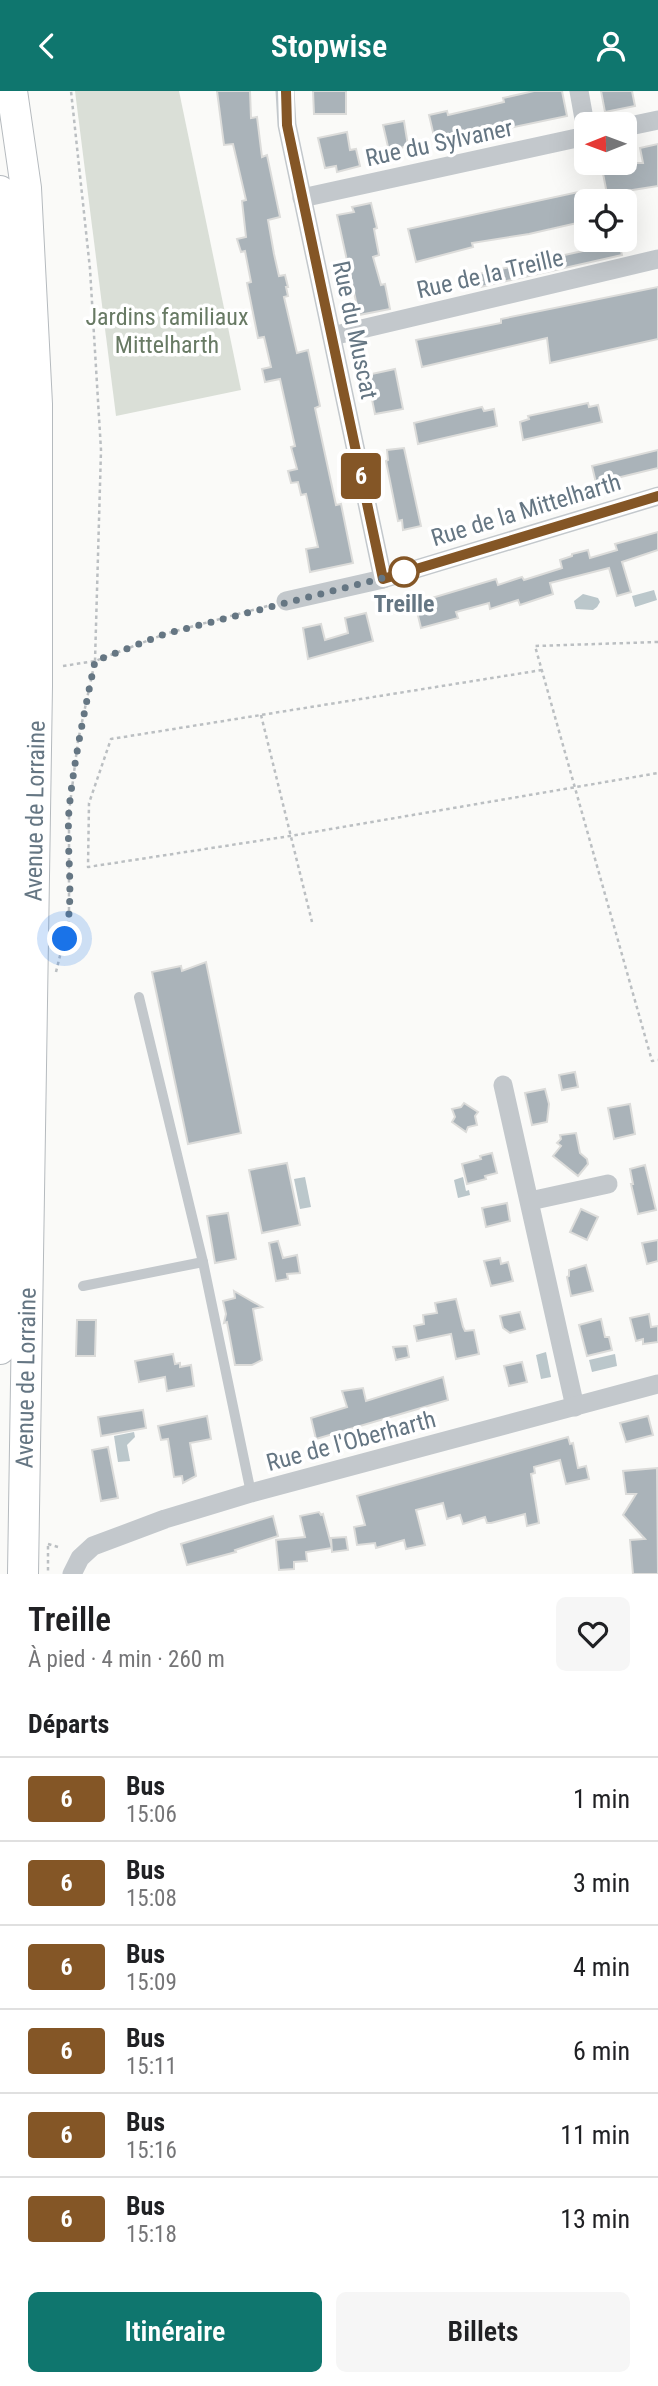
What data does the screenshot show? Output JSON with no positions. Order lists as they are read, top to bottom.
{
  "streets": {
    "main road": ["Avenue de Lorraine"],
    "street": [
      "Rue du Sylvaner",
      "Rue de la Treille",
      "Rue du Muscat",
      "Rue de la Mittelharth",
      "Rue de l'Oberharth"
    ]
  },
  "crossings": [
    ["Rue du Sylvaner", "Rue du Muscat"],
    ["Rue de la Treille", "Rue du Muscat"],
    ["Rue du Muscat", "Rue de la Mittelharth"]
  ],
  "parks": ["Jardins familiaux Mittelharth"],
  "places": ["Treille"],
  "lines": ["bus line 6"],
  "north": "left",
  "page": {
    "header": "Stopwise",
    "on_map": "6",
    "heading": [
      ["Treille", "À pied · 4 min · 260 m"],
      "Départs"
    ],
    "list": [
      {
        "mark": "6",
        "name": "Bus",
        "note": "15:06",
        "value": "1 min"
      },
      {
        "mark": "6",
        "name": "Bus",
        "note": "15:08",
        "value": "3 min"
      },
      {
        "mark": "6",
        "name": "Bus",
        "note": "15:09",
        "value": "4 min"
      },
      {
        "mark": "6",
        "name": "Bus",
        "note": "15:11",
        "value": "6 min"
      },
      {
        "mark": "6",
        "name": "Bus",
        "note": "15:16",
        "value": "11 min"
      },
      {
        "mark": "6",
        "name": "Bus",
        "note": "15:18",
        "value": "13 min"
      }
    ],
    "buttons": ["Itinéraire", "Billets"]
  }
}
